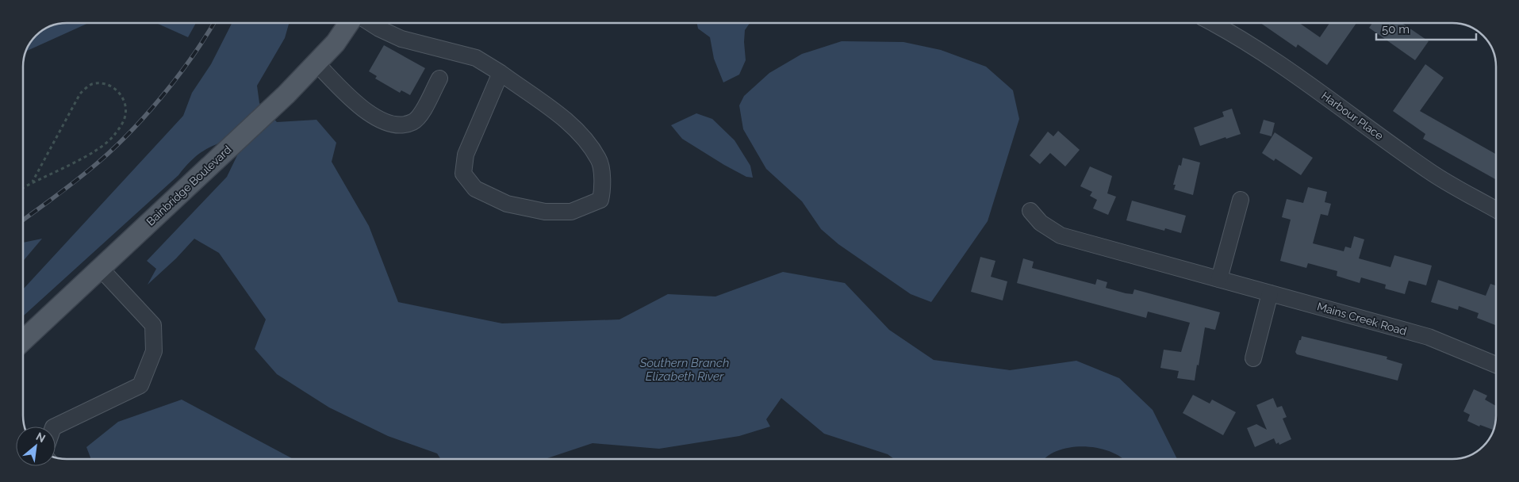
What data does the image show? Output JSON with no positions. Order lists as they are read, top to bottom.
{
  "streets": {
    "main road": ["Bainbridge Boulevard"],
    "street": ["Harbour Place", "Mains Creek Road"]
  },
  "water": ["Southern Branch Elizabeth River"],
  "scale_bar": "50 m",
  "north": "top right"
}
